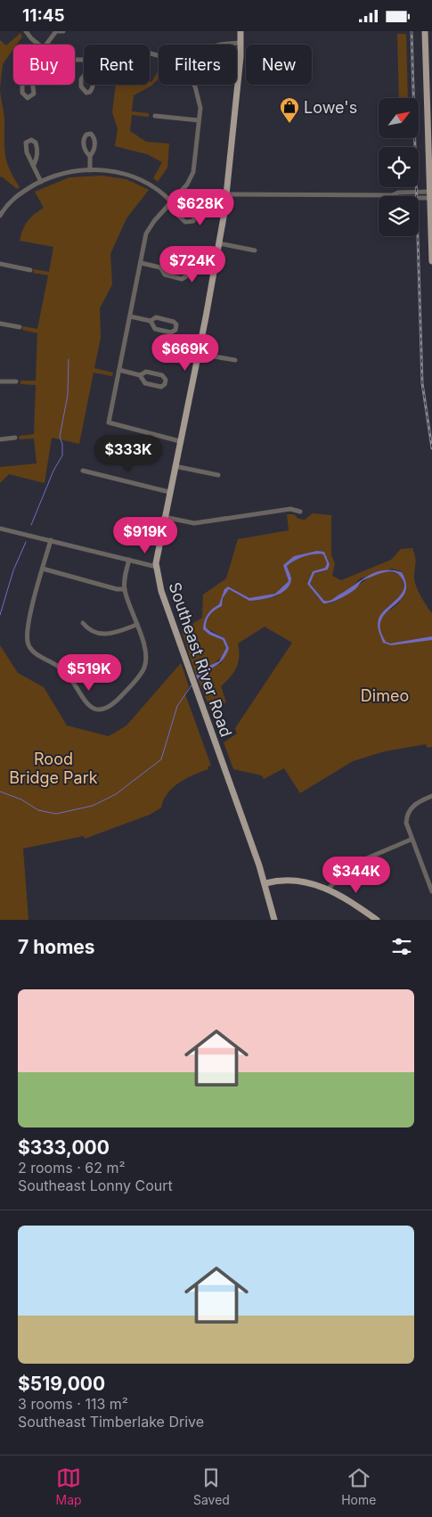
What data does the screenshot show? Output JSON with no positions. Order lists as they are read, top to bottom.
{
  "streets": {
    "main road": ["Southeast River Road"]
  },
  "parks": ["Dimeo", "Rood Bridge Park"],
  "places": {
    "shop": ["Lowe's"]
  },
  "north": "top right",
  "page": {
    "status": "11:45",
    "chip": [
      "Buy",
      "Rent",
      "Filters",
      "New"
    ],
    "price": [
      "$628K",
      "$724K",
      "$669K",
      "$333K",
      "$919K",
      "$519K",
      "$344K"
    ],
    "heading": "7 homes",
    "list": [
      {
        "name": "$333,000",
        "note": "2 rooms · 62 m² · Southeast Lonny Court"
      },
      {
        "name": "$519,000",
        "note": "3 rooms · 113 m² · Southeast Timberlake Drive"
      }
    ],
    "tabs": ["Map", "Saved", "Home"]
  }
}
